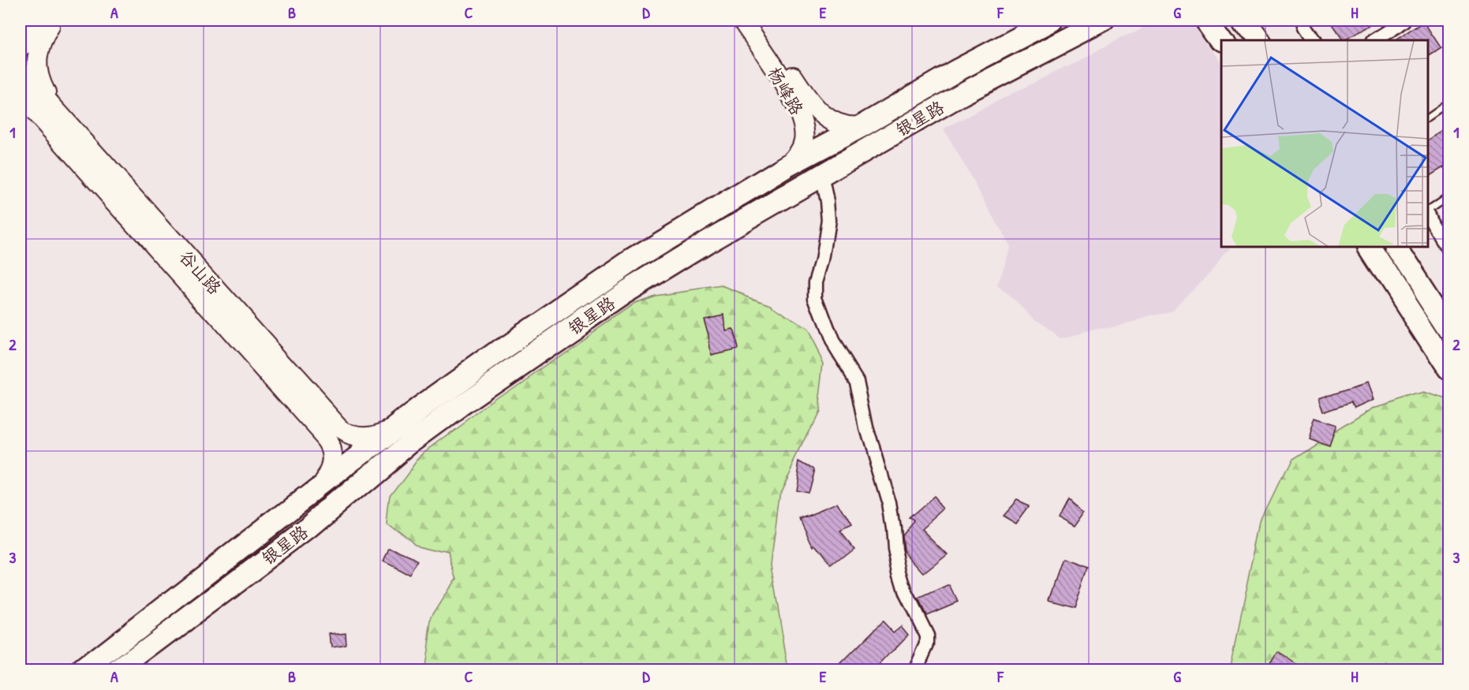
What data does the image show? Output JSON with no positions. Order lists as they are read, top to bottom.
{
  "streets": {
    "main road": ["杨峰路", "银星路", "谷山路"]
  },
  "crossings": [
    ["杨峰路", "银星路"],
    ["银星路", "谷山路"]
  ],
  "grid": {
    "columns": [
      "A",
      "B",
      "C",
      "D",
      "E",
      "F",
      "G",
      "H"
    ],
    "rows": ["1", "2", "3"]
  }
}
